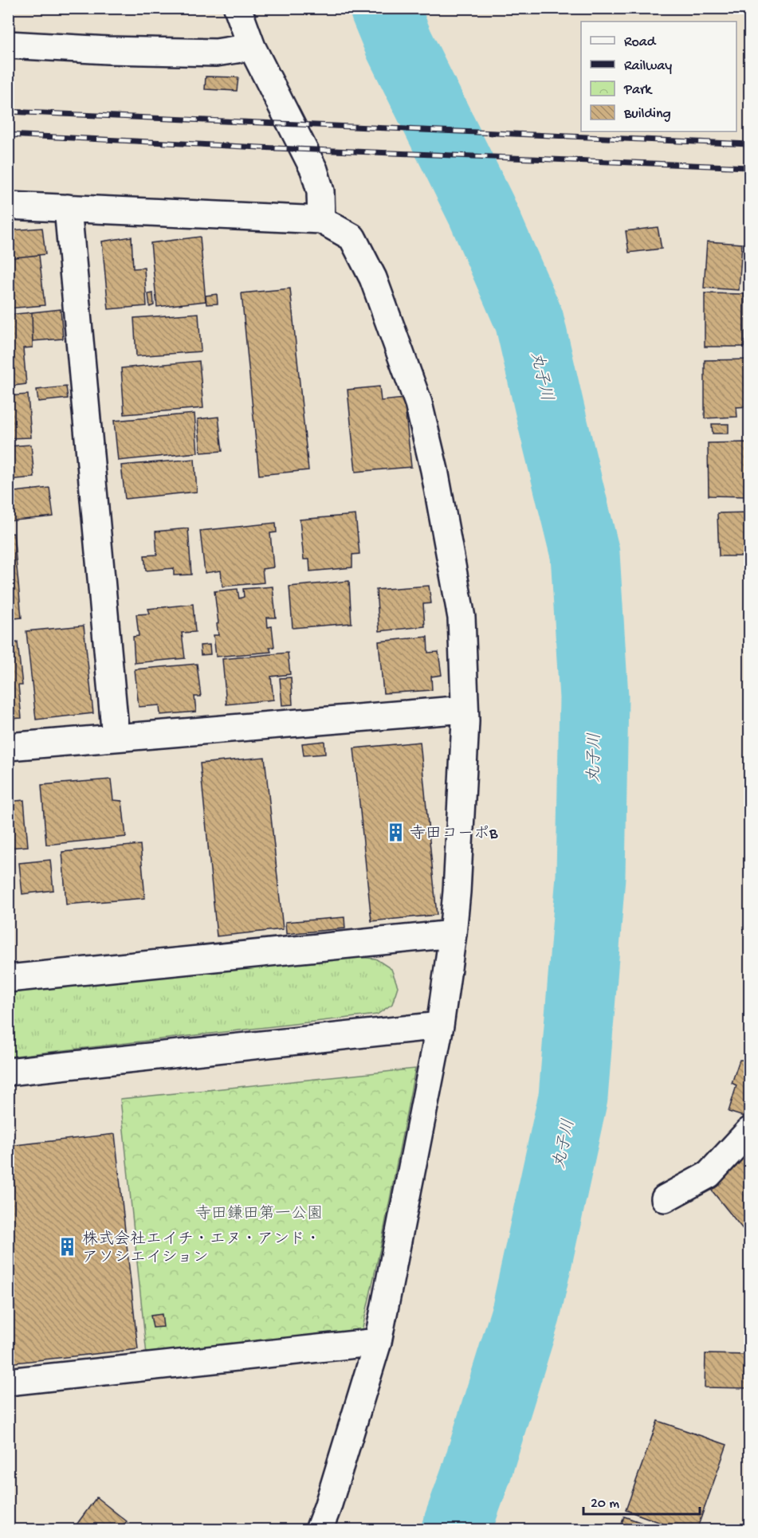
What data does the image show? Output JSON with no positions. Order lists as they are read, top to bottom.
{
  "water": ["丸子川"],
  "parks": ["寺田鎌田第一公園"],
  "places": {
    "building": ["寺田コーポB", "株式会社エイチ・エヌ・アンド・ アソシエイション"]
  },
  "legend": [
    "Road",
    "Railway",
    "Park",
    "Building"
  ],
  "scale_bar": "20 m"
}
